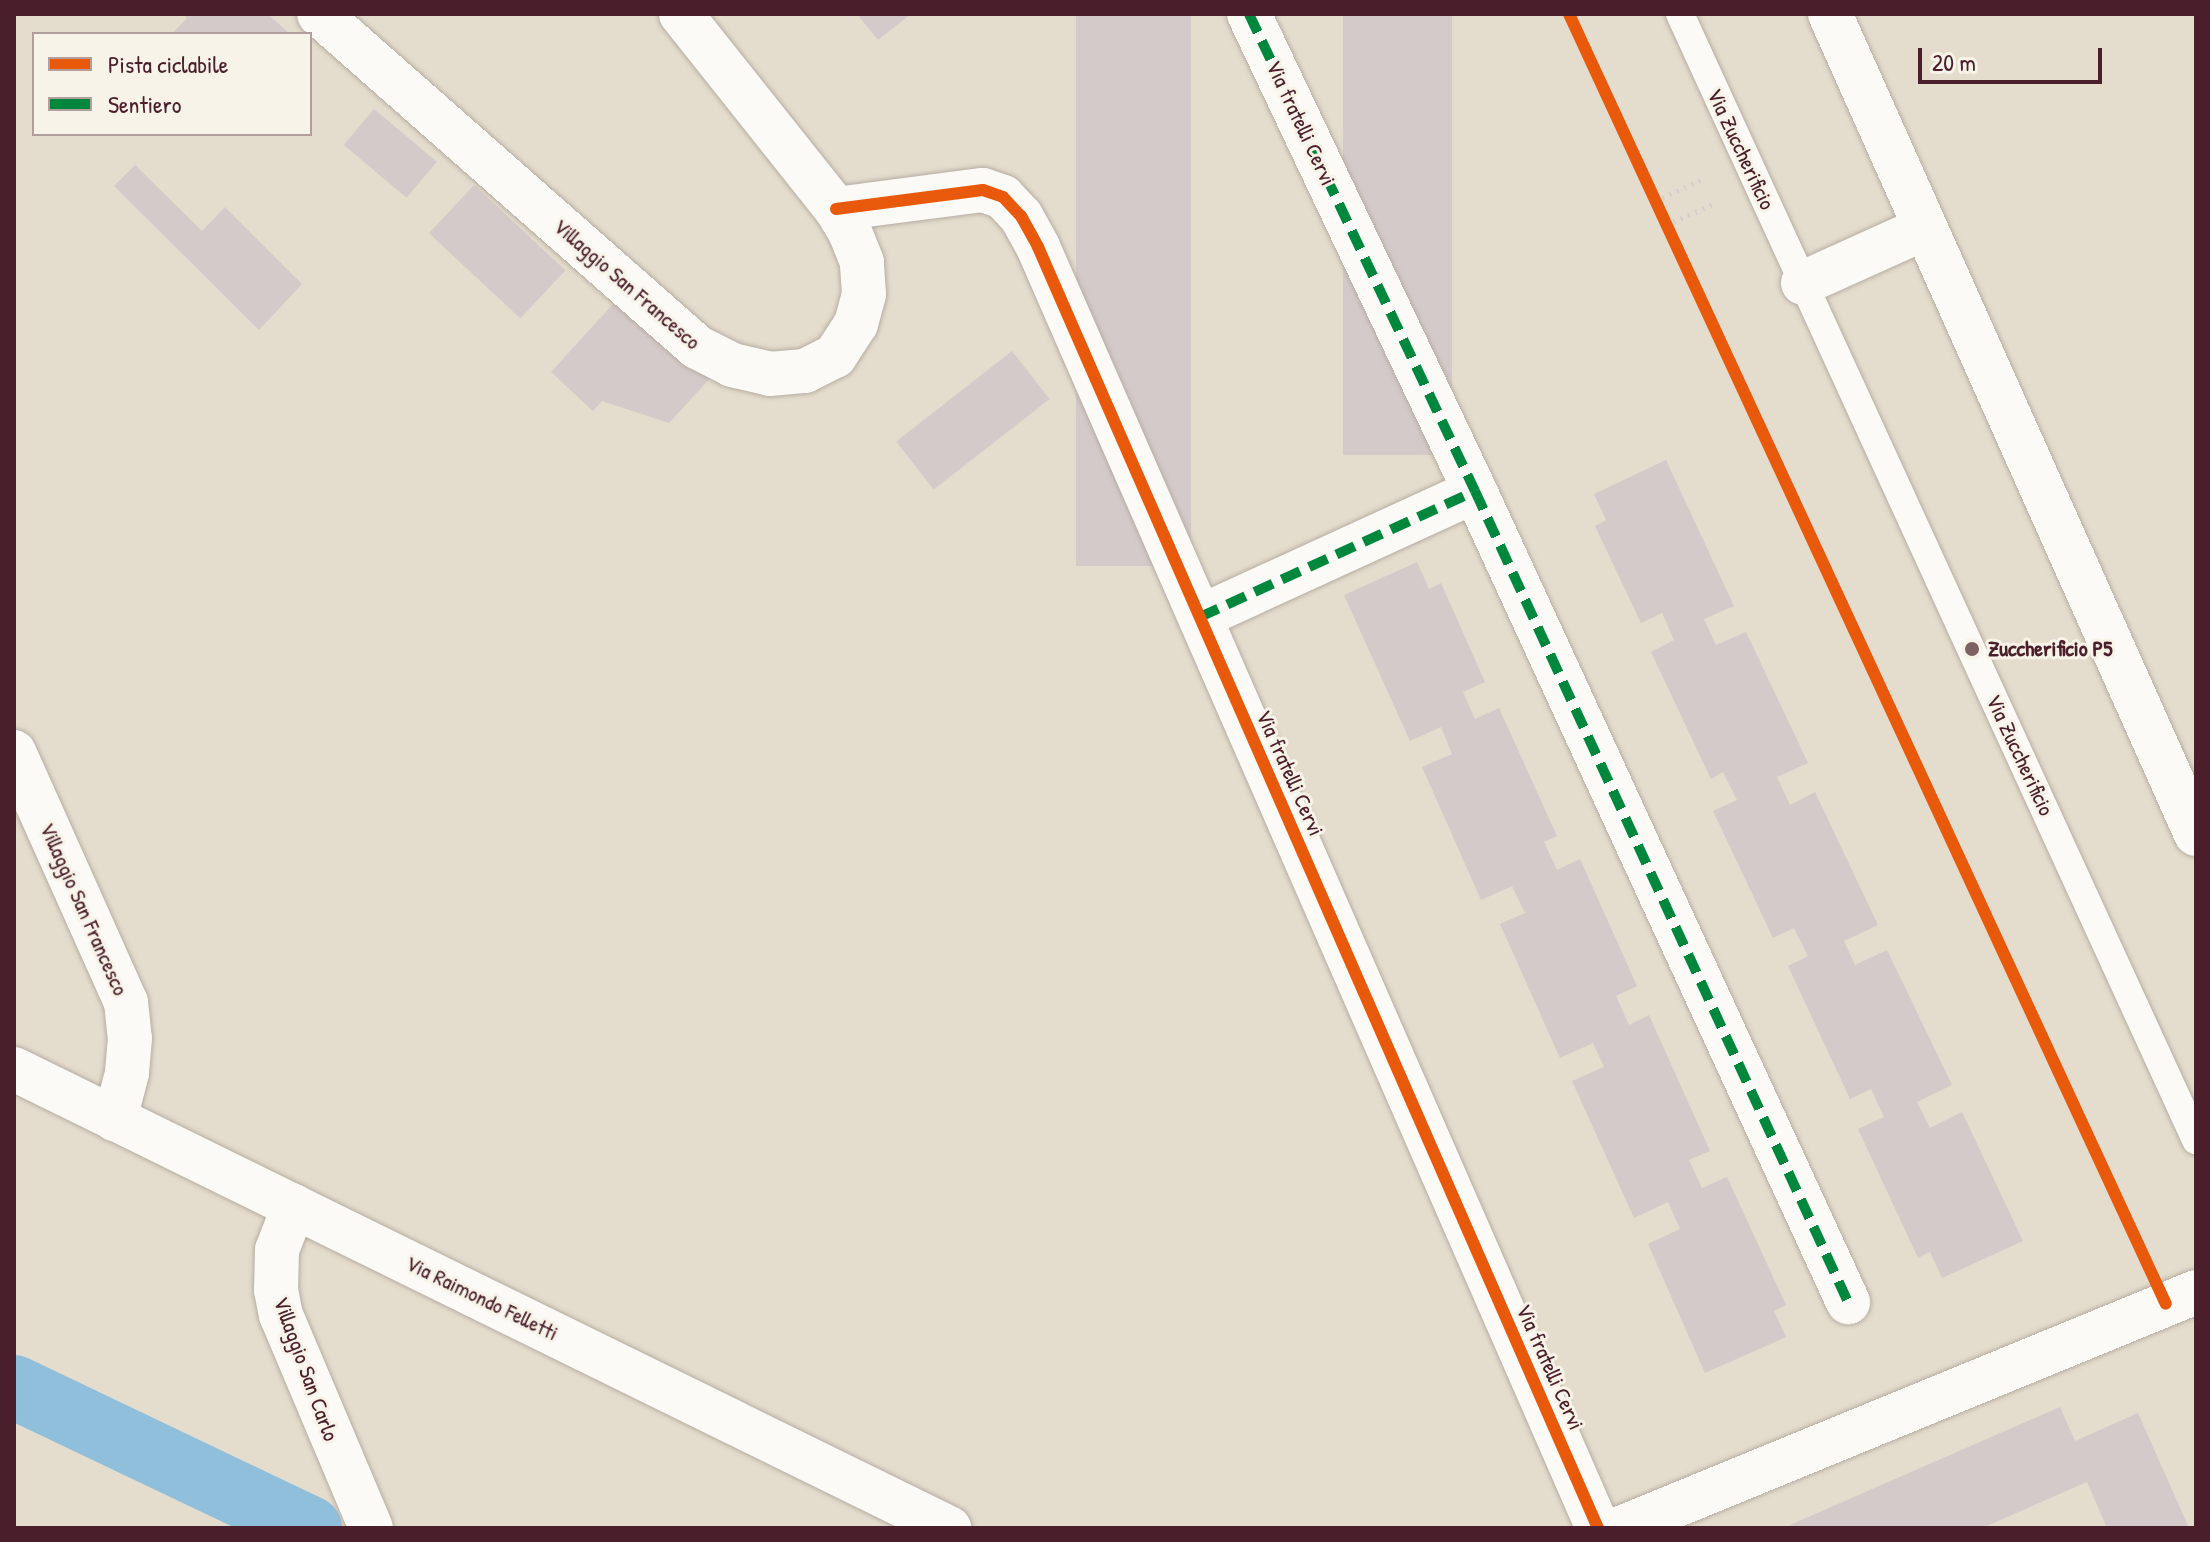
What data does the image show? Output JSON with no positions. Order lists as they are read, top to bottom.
{
  "streets": {
    "street": [
      "Via fratelli Cervi",
      "Villaggio San Francesco",
      "Via Raimondo Felletti",
      "Villaggio San Carlo"
    ],
    "lane": ["Via Zuccherificio"]
  },
  "crossings": [
    ["Via fratelli Cervi", "Villaggio San Francesco"],
    ["Villaggio San Francesco", "Via Raimondo Felletti"],
    ["Via Raimondo Felletti", "Villaggio San Carlo"]
  ],
  "places": ["Zuccherificio P5"],
  "legend": ["Pista ciclabile", "Sentiero"],
  "scale_bar": "20 m"
}
